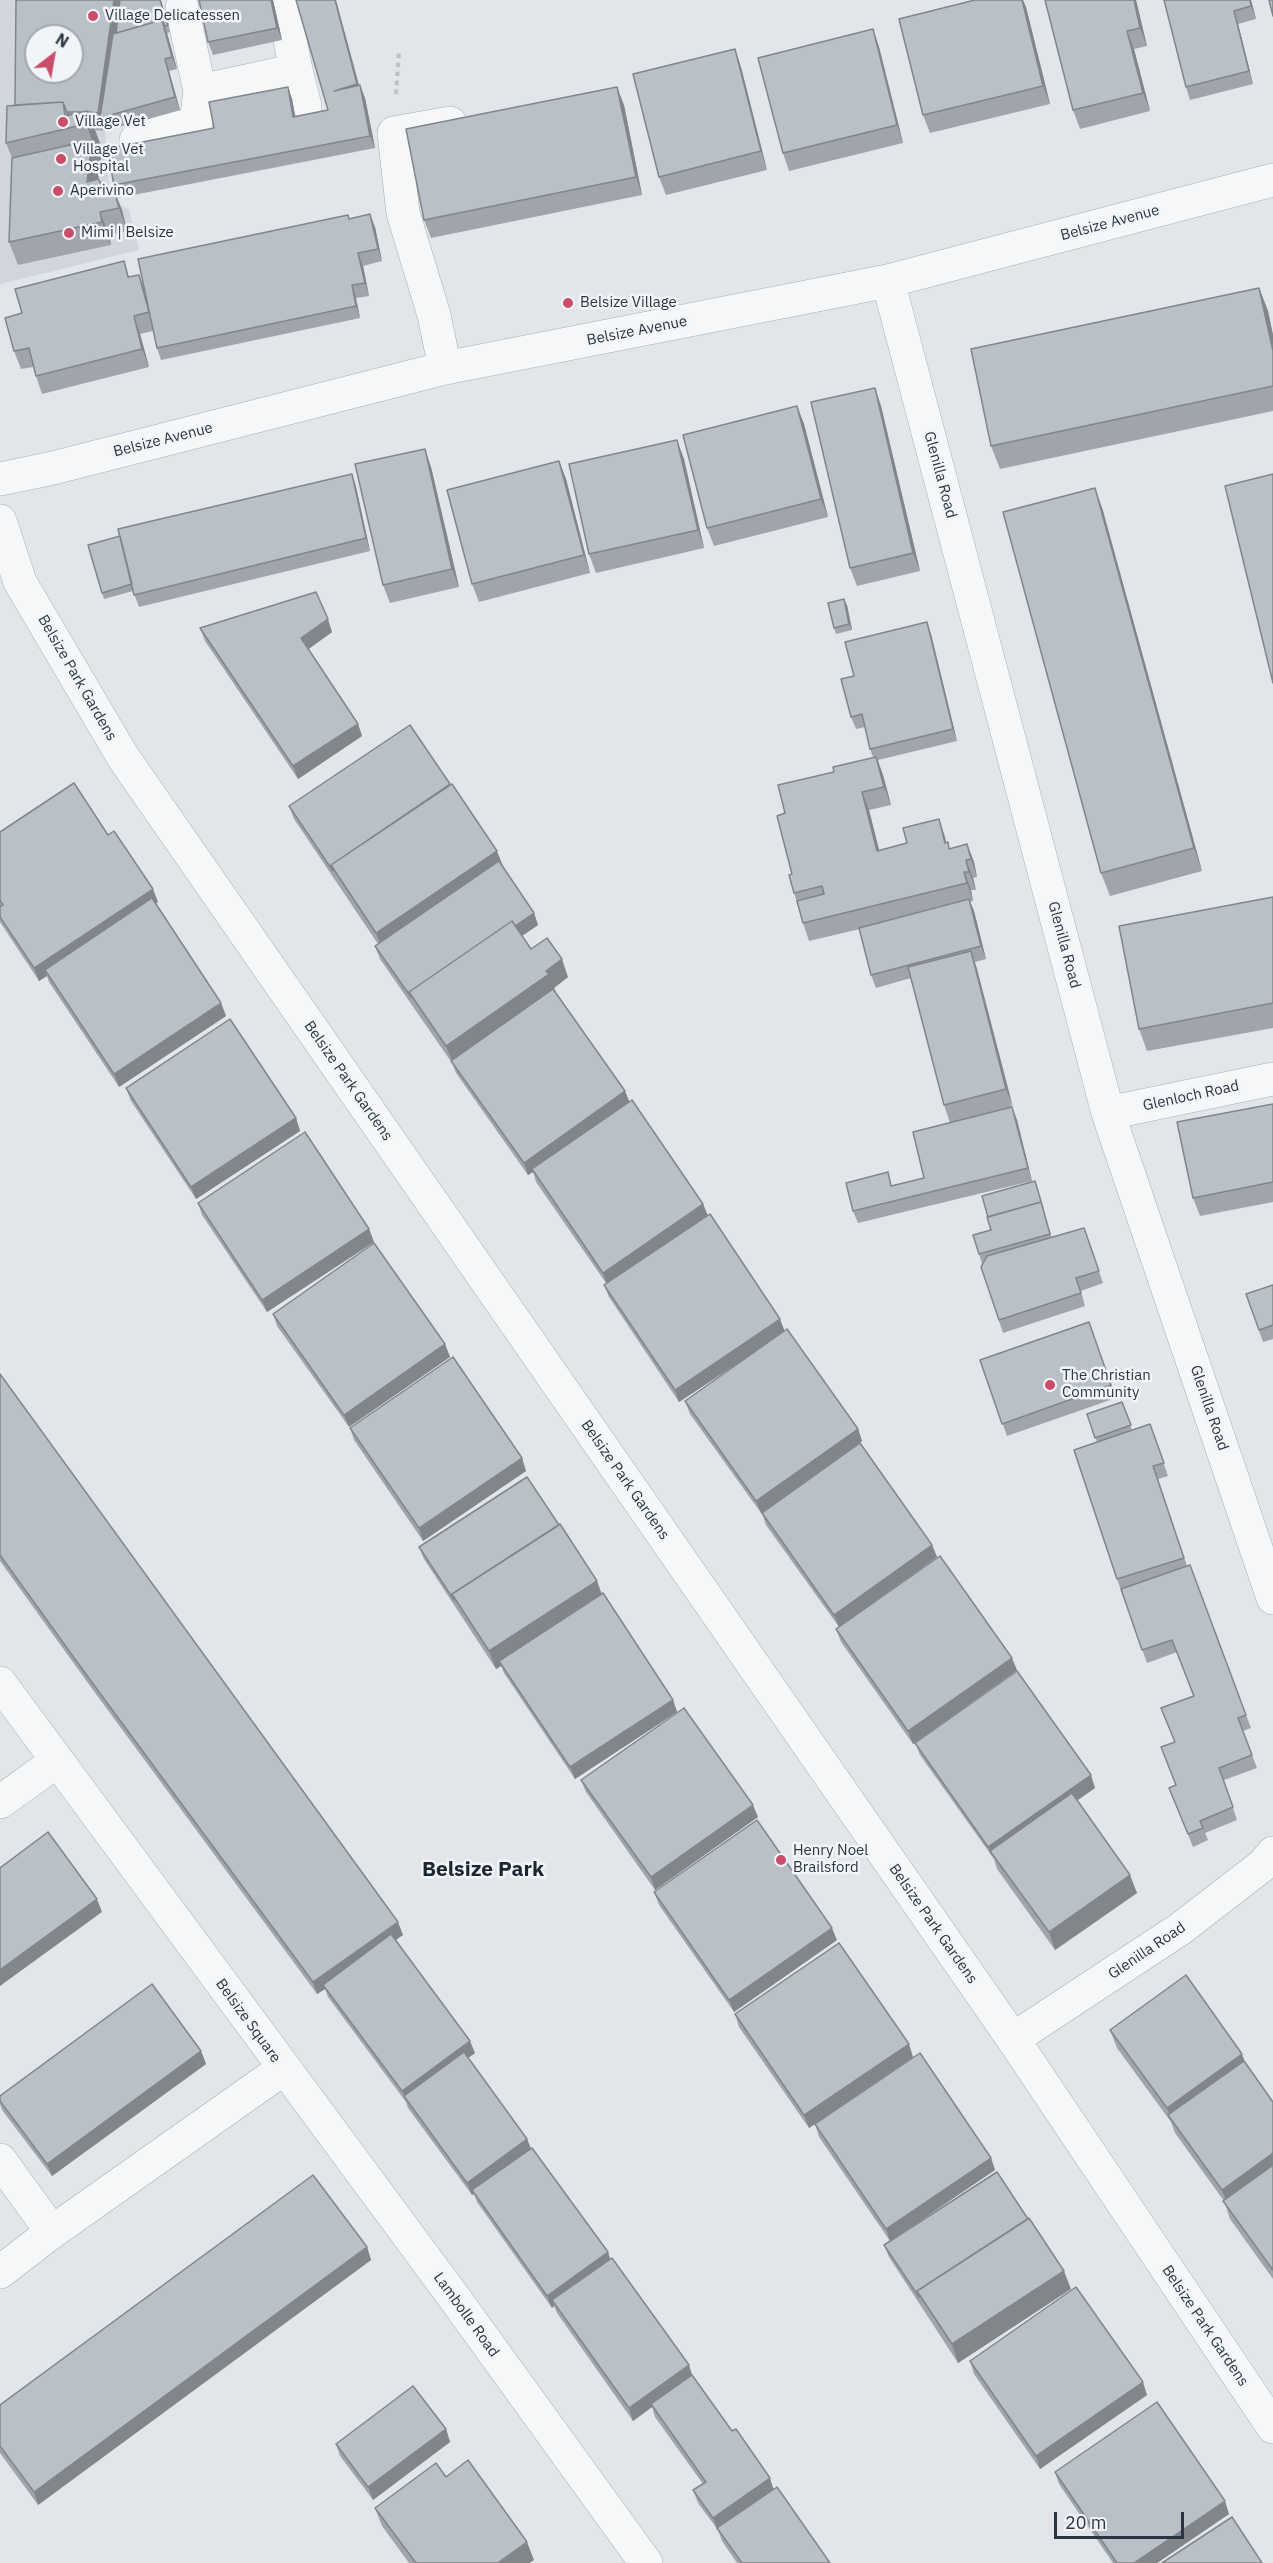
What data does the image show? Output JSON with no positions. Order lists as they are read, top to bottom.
{
  "streets": {
    "street": [
      "Belsize Avenue",
      "Glenilla Road",
      "Belsize Park Gardens",
      "Glenloch Road",
      "Belsize Square",
      "Lambolle Road"
    ]
  },
  "crossings": [
    ["Belsize Avenue", "Glenilla Road"],
    ["Glenilla Road", "Belsize Park Gardens"],
    ["Glenilla Road", "Glenloch Road"],
    ["Belsize Square", "Lambolle Road"]
  ],
  "districts": ["Belsize Park"],
  "places": [
    "Village Delicatessen",
    "Village Vet",
    "Village Vet Hospital",
    "Aperivino",
    "Mimi | Belsize",
    "Belsize Village",
    "The Christian Community",
    "Henry Noel Brailsford"
  ],
  "scale_bar": "20 m",
  "north": "top right"
}
